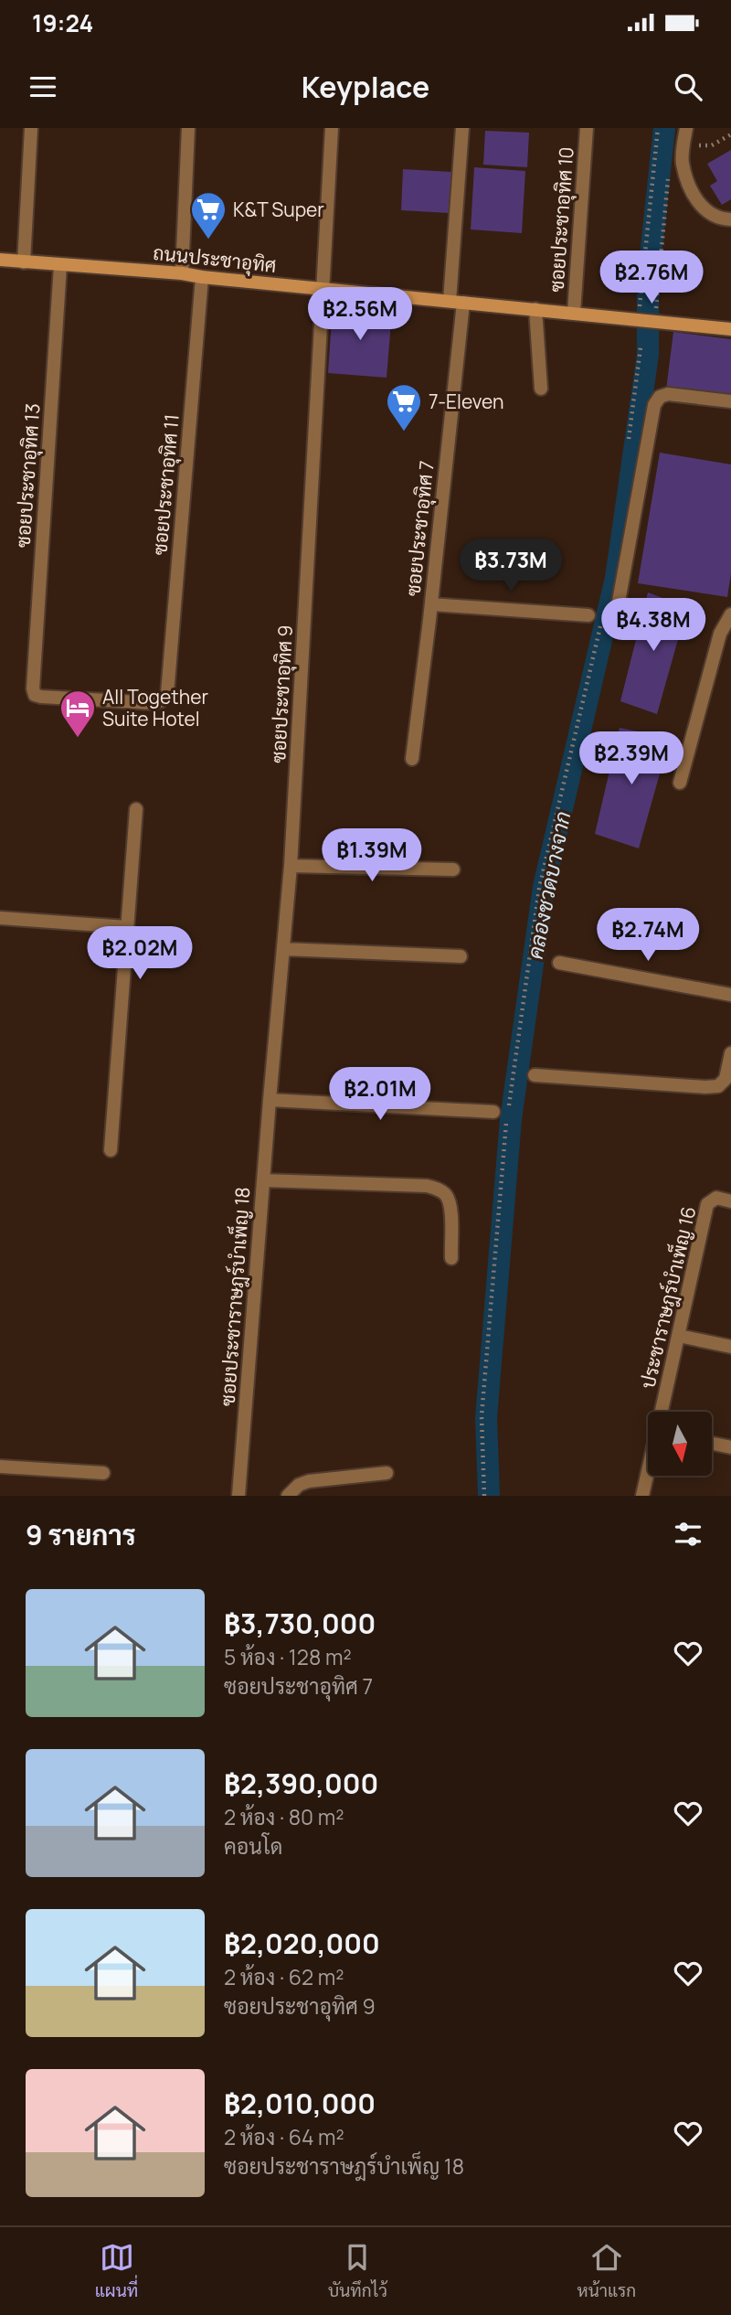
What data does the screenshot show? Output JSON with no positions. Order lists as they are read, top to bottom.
{
  "streets": {
    "main road": ["ถนนประชาอุทิศ"],
    "street": [
      "ซอยประชาอุทิศ 10",
      "ซอยประชาอุทิศ 13",
      "ซอยประชาอุทิศ 11",
      "ซอยประชาอุทิศ 7",
      "ซอยประชาอุทิศ 9",
      "ซอยประชาราษฎร์บำเพ็ญ 18",
      "ประชาราษฎร์บำเพ็ญ 16"
    ]
  },
  "crossings": [
    ["ซอยประชาอุทิศ 10", "ถนนประชาอุทิศ"],
    ["ถนนประชาอุทิศ", "ซอยประชาอุทิศ 13"],
    ["ถนนประชาอุทิศ", "ซอยประชาอุทิศ 11"],
    ["ถนนประชาอุทิศ", "ซอยประชาอุทิศ 7"],
    ["ถนนประชาอุทิศ", "ซอยประชาอุทิศ 9"],
    ["ซอยประชาอุทิศ 13", "ซอยประชาอุทิศ 11"],
    ["ซอยประชาอุทิศ 9", "ซอยประชาราษฎร์บำเพ็ญ 18"]
  ],
  "water": ["คลองชวดบางจาก"],
  "places": {
    "supermarket": ["K&T Super", "7-Eleven"],
    "hotel": ["All Together Suite Hotel"]
  },
  "north": "bottom",
  "page": {
    "status": "19:24",
    "header": "Keyplace",
    "price": [
      "฿2.76M",
      "฿2.56M",
      "฿3.73M",
      "฿4.38M",
      "฿2.39M",
      "฿1.39M",
      "฿2.74M",
      "฿2.02M",
      "฿2.01M"
    ],
    "heading": "9 รายการ",
    "list": [
      {
        "name": "฿3,730,000",
        "note": "5 ห้อง · 128 m² · ซอยประชาอุทิศ 7"
      },
      {
        "name": "฿2,390,000",
        "note": "2 ห้อง · 80 m² · คอนโด"
      },
      {
        "name": "฿2,020,000",
        "note": "2 ห้อง · 62 m² · ซอยประชาอุทิศ 9"
      },
      {
        "name": "฿2,010,000",
        "note": "2 ห้อง · 64 m² · ซอยประชาราษฎร์บำเพ็ญ 18"
      }
    ],
    "tabs": ["แผนที่", "บันทึกไว้", "หน้าแรก"]
  }
}
